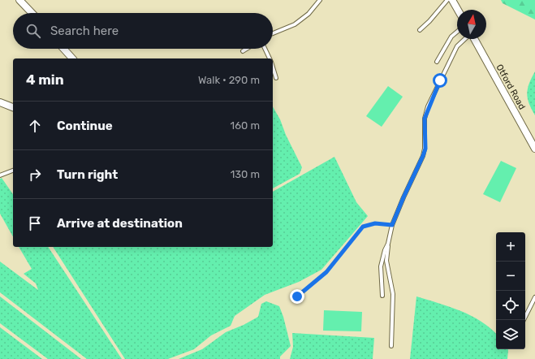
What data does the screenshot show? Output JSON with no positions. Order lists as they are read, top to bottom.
{
  "streets": {
    "street": ["Otford Road"]
  },
  "north": "top",
  "page": {
    "search": "Search here",
    "heading": ["4 min", "Walk · 290 m"],
    "list": [
      ["Continue", "160 m"],
      ["Turn right", "130 m"],
      "Arrive at destination"
    ],
    "map_buttons": ["+", "−"]
  }
}
